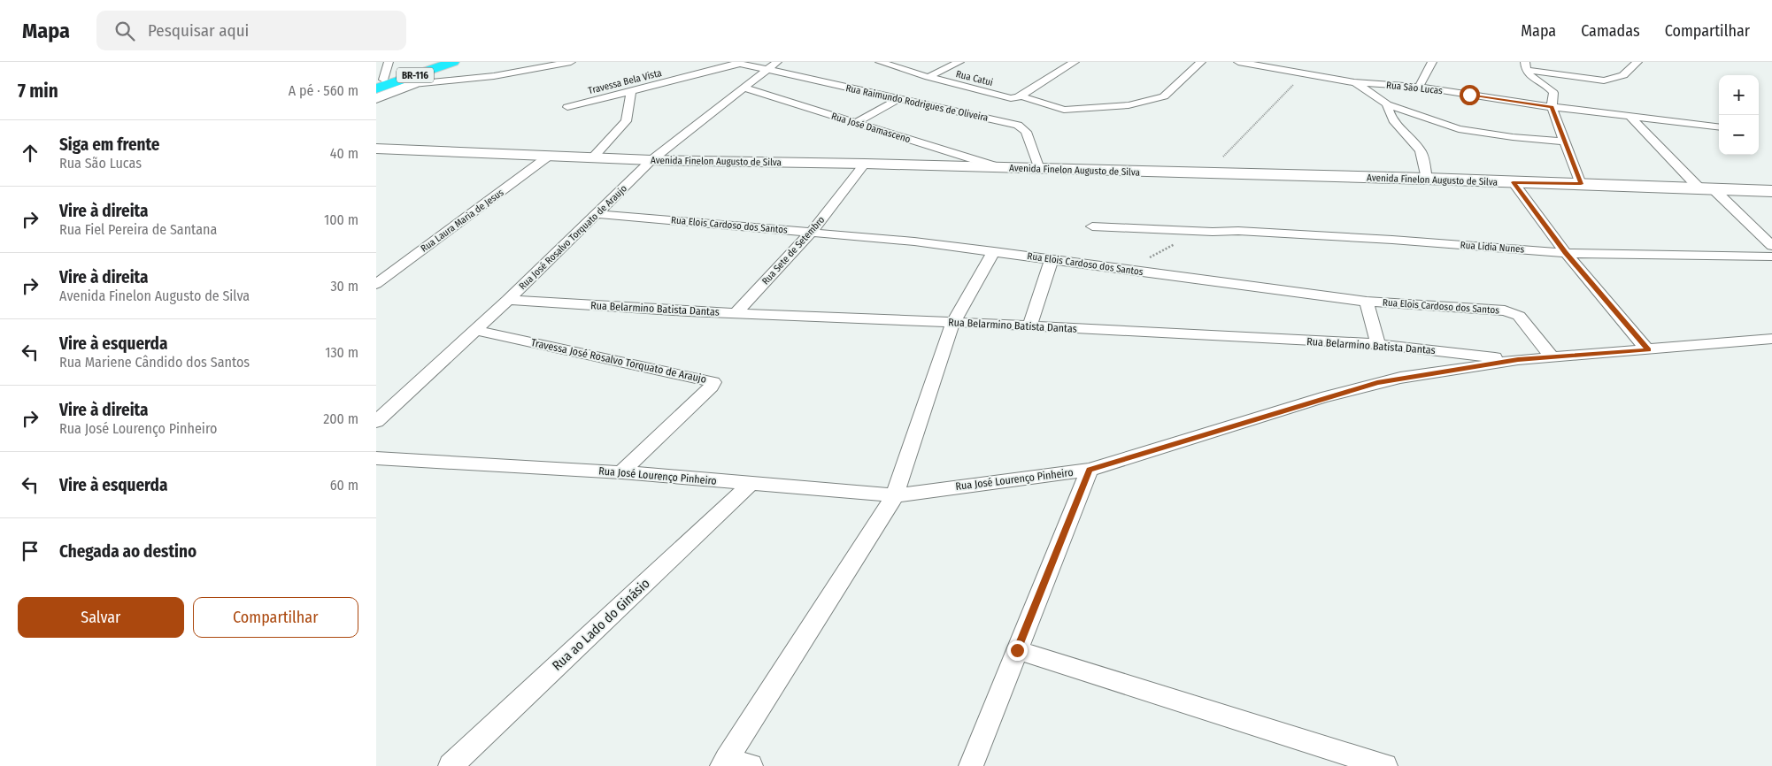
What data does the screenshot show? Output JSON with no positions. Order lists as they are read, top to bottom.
{
  "streets": {
    "highway": ["BR-116"],
    "street": [
      "Rua Catui",
      "Travessa Bela Vista",
      "Rua São Lucas",
      "Rua Raimundo Rodrigues de Oliveira",
      "Rua José Damasceno",
      "Avenida Finelon Augusto de Silva",
      "Rua Laura Maria de Jesus",
      "Rua Elois Cardoso dos Santos",
      "Rua José Rosalvo Torquato de Araujo",
      "Rua Lidia Nunes",
      "Rua Sete de Setembro",
      "Rua Belarmino Batista Dantas",
      "Travessa José Rosalvo Torquato de Araujo",
      "Rua José Lourenço Pinheiro",
      "Rua ao Lado do Ginásio"
    ]
  },
  "crossings": [
    ["Rua Raimundo Rodrigues de Oliveira", "Avenida Finelon Augusto de Silva"],
    ["Rua Raimundo Rodrigues de Oliveira", "Rua José Rosalvo Torquato de Araujo"],
    ["Rua José Damasceno", "Avenida Finelon Augusto de Silva"],
    ["Rua José Damasceno", "Rua José Rosalvo Torquato de Araujo"],
    ["Avenida Finelon Augusto de Silva", "Rua Laura Maria de Jesus"],
    ["Avenida Finelon Augusto de Silva", "Rua José Rosalvo Torquato de Araujo"],
    ["Avenida Finelon Augusto de Silva", "Rua Sete de Setembro"],
    ["Rua Elois Cardoso dos Santos", "Rua José Rosalvo Torquato de Araujo"],
    ["Rua Elois Cardoso dos Santos", "Rua Sete de Setembro"],
    ["Rua Elois Cardoso dos Santos", "Rua José Lourenço Pinheiro"],
    ["Rua José Rosalvo Torquato de Araujo", "Rua Belarmino Batista Dantas"],
    ["Rua José Rosalvo Torquato de Araujo", "Travessa José Rosalvo Torquato de Araujo"],
    ["Rua Sete de Setembro", "Rua Belarmino Batista Dantas"],
    ["Rua Belarmino Batista Dantas", "Rua José Lourenço Pinheiro"],
    ["Travessa José Rosalvo Torquato de Araujo", "Rua José Lourenço Pinheiro"],
    ["Rua José Lourenço Pinheiro", "Rua ao Lado do Ginásio"]
  ],
  "page": {
    "header": "Mapa",
    "search": "Pesquisar aqui",
    "nav": ["Mapa", "Camadas", "Compartilhar"],
    "heading": ["7 min", "A pé · 560 m"],
    "map_buttons": ["+", "−"],
    "list": [
      ["Siga em frente", "Rua São Lucas", "40 m"],
      ["Vire à direita", "Rua Fiel Pereira de Santana", "100 m"],
      ["Vire à direita", "Avenida Finelon Augusto de Silva", "30 m"],
      ["Vire à esquerda", "Rua Mariene Cândido dos Santos", "130 m"],
      ["Vire à direita", "Rua José Lourenço Pinheiro", "200 m"],
      ["Vire à esquerda", "60 m"],
      "Chegada ao destino"
    ],
    "buttons": ["Salvar", "Compartilhar"]
  }
}
